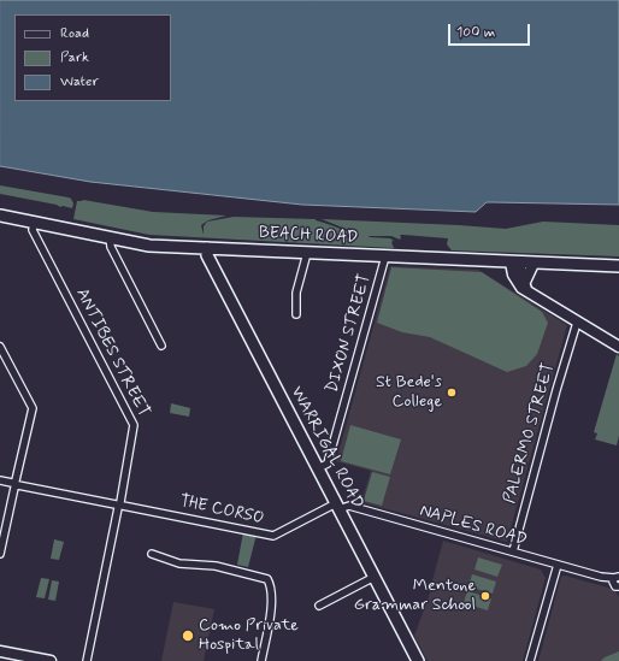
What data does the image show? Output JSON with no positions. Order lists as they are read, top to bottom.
{
  "streets": {
    "main road": ["BEACH ROAD", "WARRIGAL ROAD"],
    "street": [
      "DIXON STREET",
      "ANTIBES STREET",
      "PALERMO STREET",
      "THE CORSO",
      "NAPLES ROAD"
    ]
  },
  "crossings": [
    ["BEACH ROAD", "DIXON STREET"],
    ["BEACH ROAD", "ANTIBES STREET"],
    ["BEACH ROAD", "WARRIGAL ROAD"],
    ["DIXON STREET", "WARRIGAL ROAD"],
    ["ANTIBES STREET", "THE CORSO"],
    ["PALERMO STREET", "NAPLES ROAD"],
    ["WARRIGAL ROAD", "THE CORSO"],
    ["WARRIGAL ROAD", "NAPLES ROAD"],
    ["THE CORSO", "NAPLES ROAD"]
  ],
  "places": ["St Bede's College", "Mentone Grammar School", "Como Private Hospital"],
  "legend": ["Road", "Park", "Water"],
  "scale_bar": "100 m"
}
